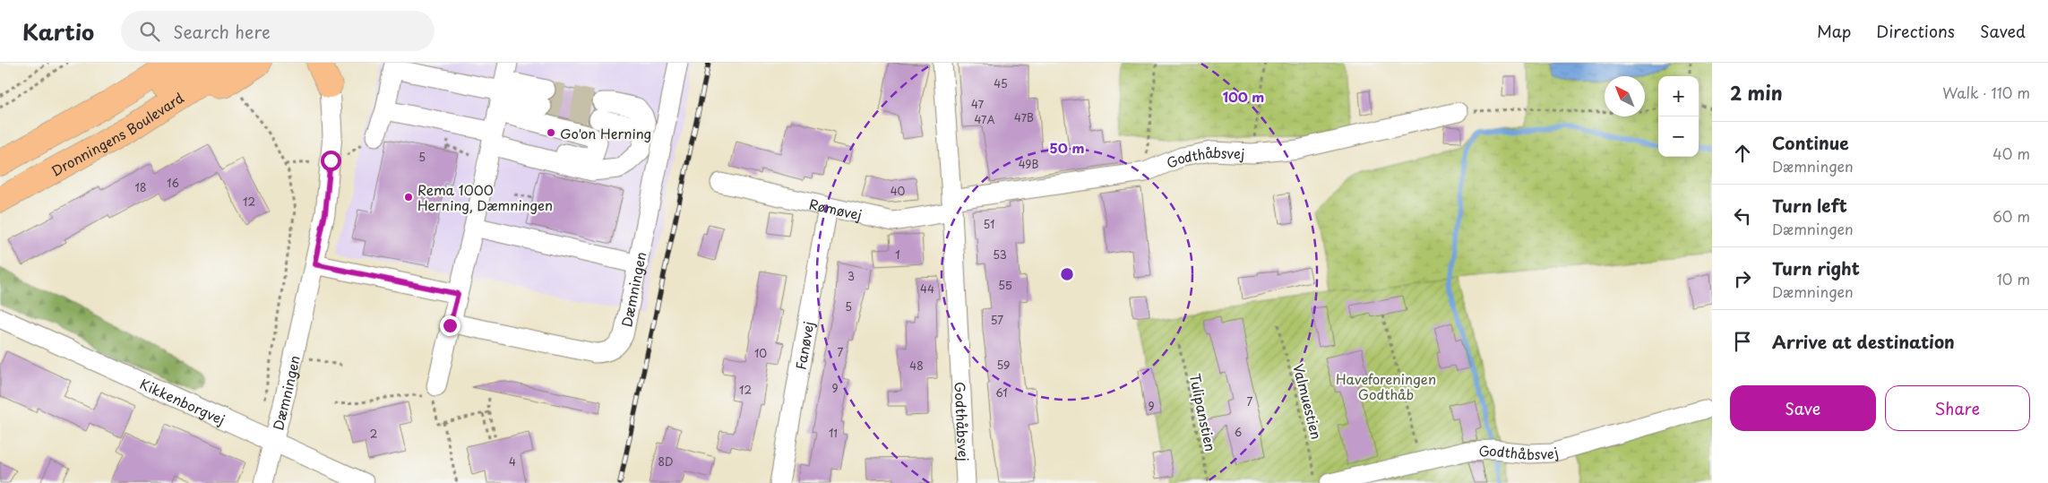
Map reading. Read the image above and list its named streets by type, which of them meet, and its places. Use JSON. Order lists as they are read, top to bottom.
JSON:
{
  "streets": {
    "main road": ["Dronningens Boulevard"],
    "street": [
      "Godthåbsvej",
      "Rømøvej",
      "Dæmningen",
      "Fanøvej",
      "Kikkenborgvej"
    ],
    "path": ["Valmuestien", "Tulipanstien"]
  },
  "crossings": [
    ["Godthåbsvej", "Rømøvej"],
    ["Godthåbsvej", "Valmuestien"],
    ["Rømøvej", "Fanøvej"],
    ["Dæmningen", "Kikkenborgvej"]
  ],
  "parks": ["Haveforeningen Godthåb"],
  "places": ["Go'on Herning", "Rema 1000 Herning, Dæmningen"],
  "house_numbers": [
    "45",
    "47",
    "47B",
    "47A",
    "5",
    "49B",
    "16",
    "18",
    "40",
    "12",
    "51",
    "1",
    "53",
    "3",
    "55",
    "44",
    "5",
    "57",
    "7",
    "10",
    "59",
    "48",
    "9",
    "12",
    "61",
    "7",
    "9",
    "6",
    "11",
    "2",
    "4",
    "8D"
  ],
  "north": "top left",
  "page": {
    "header": "Kartio",
    "search": "Search here",
    "nav": ["Map", "Directions", "Saved"],
    "heading": ["2 min", "Walk · 110 m"],
    "map_buttons": ["+", "−"],
    "list": [
      ["Continue", "Dæmningen", "40 m"],
      ["Turn left", "Dæmningen", "60 m"],
      ["Turn right", "Dæmningen", "10 m"],
      "Arrive at destination"
    ],
    "buttons": ["Save", "Share"]
  },
  "rings": ["100 m", "50 m"]
}
